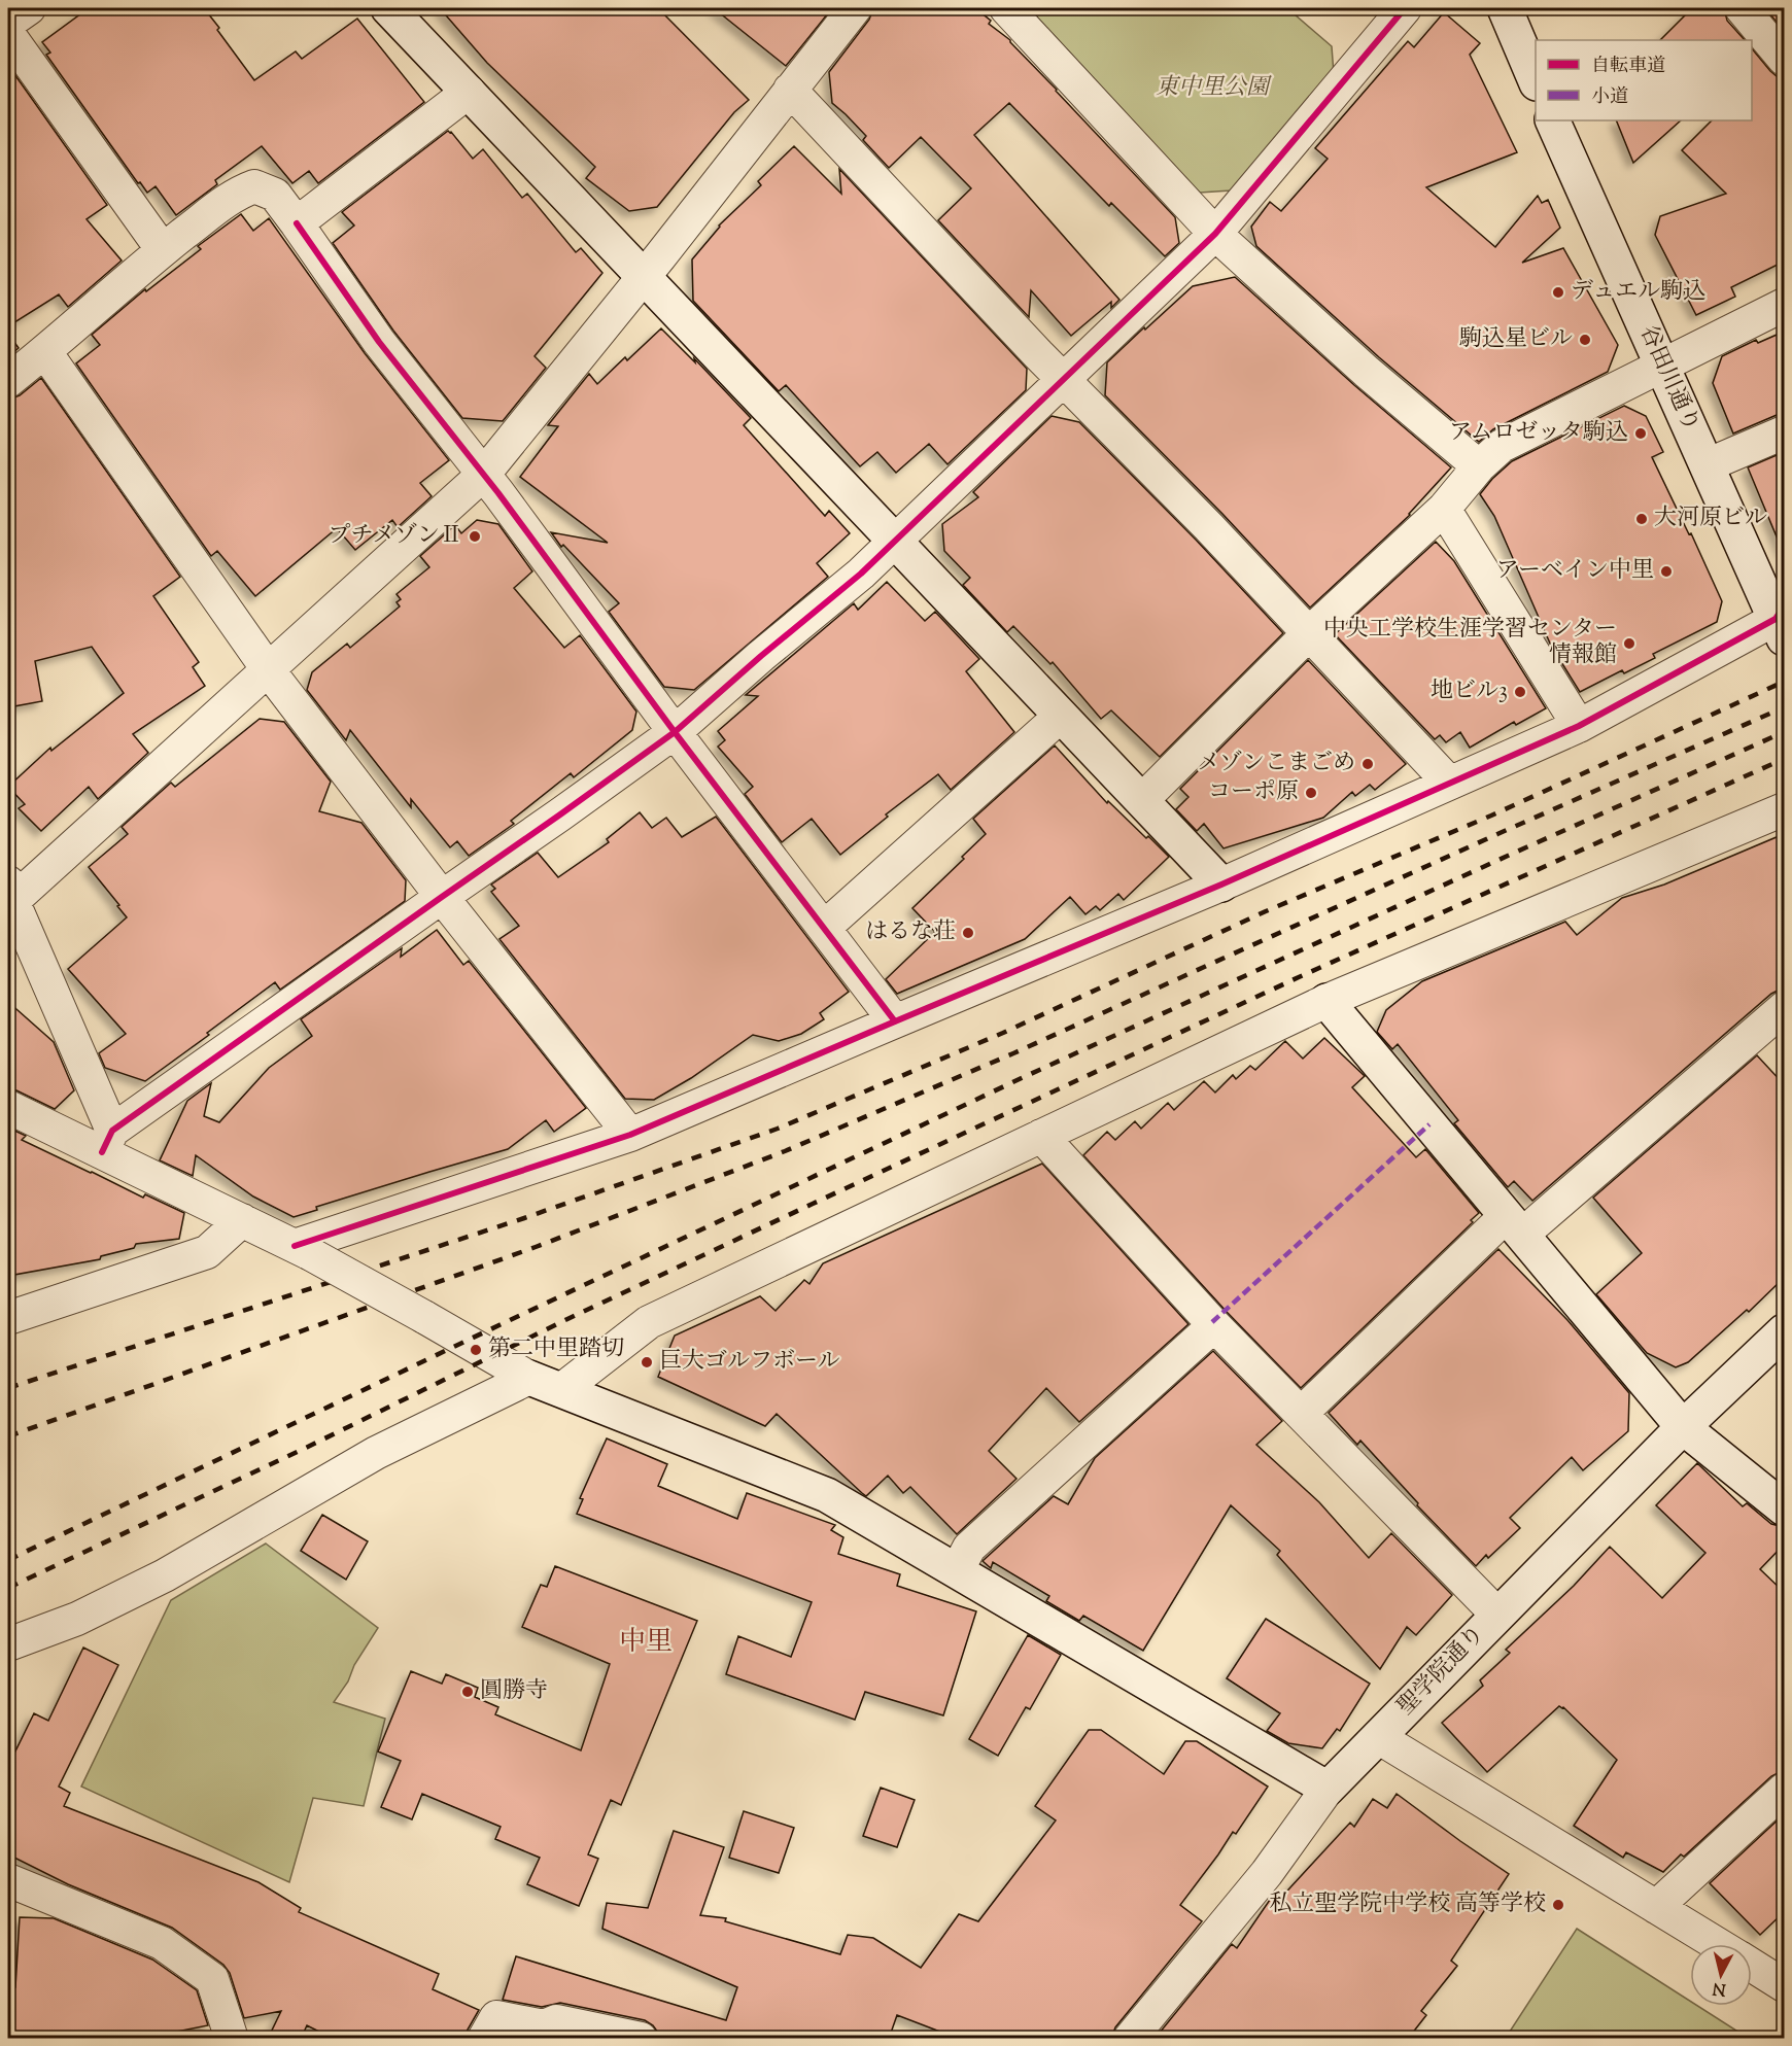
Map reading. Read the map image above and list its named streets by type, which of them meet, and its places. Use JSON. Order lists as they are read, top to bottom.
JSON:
{
  "streets": {
    "street": ["谷田川通り", "聖学院通り"]
  },
  "districts": ["中里"],
  "parks": ["東中里公園"],
  "places": [
    "デュエル駒込",
    "駒込星ビル",
    "アムロゼッタ駒込",
    "大河原ビル",
    "プチメゾンⅡ",
    "アーベイン中里",
    "中央工学校生涯学習センター 情報館",
    "地ビル3",
    "メゾンこまごめ",
    "コーポ原",
    "はるな荘",
    "第二中里踏切",
    "巨大ゴルフボール",
    "圓勝寺",
    "私立聖学院中学校 高等学校"
  ],
  "legend": ["自転車道", "小道"],
  "north": "bottom"
}
